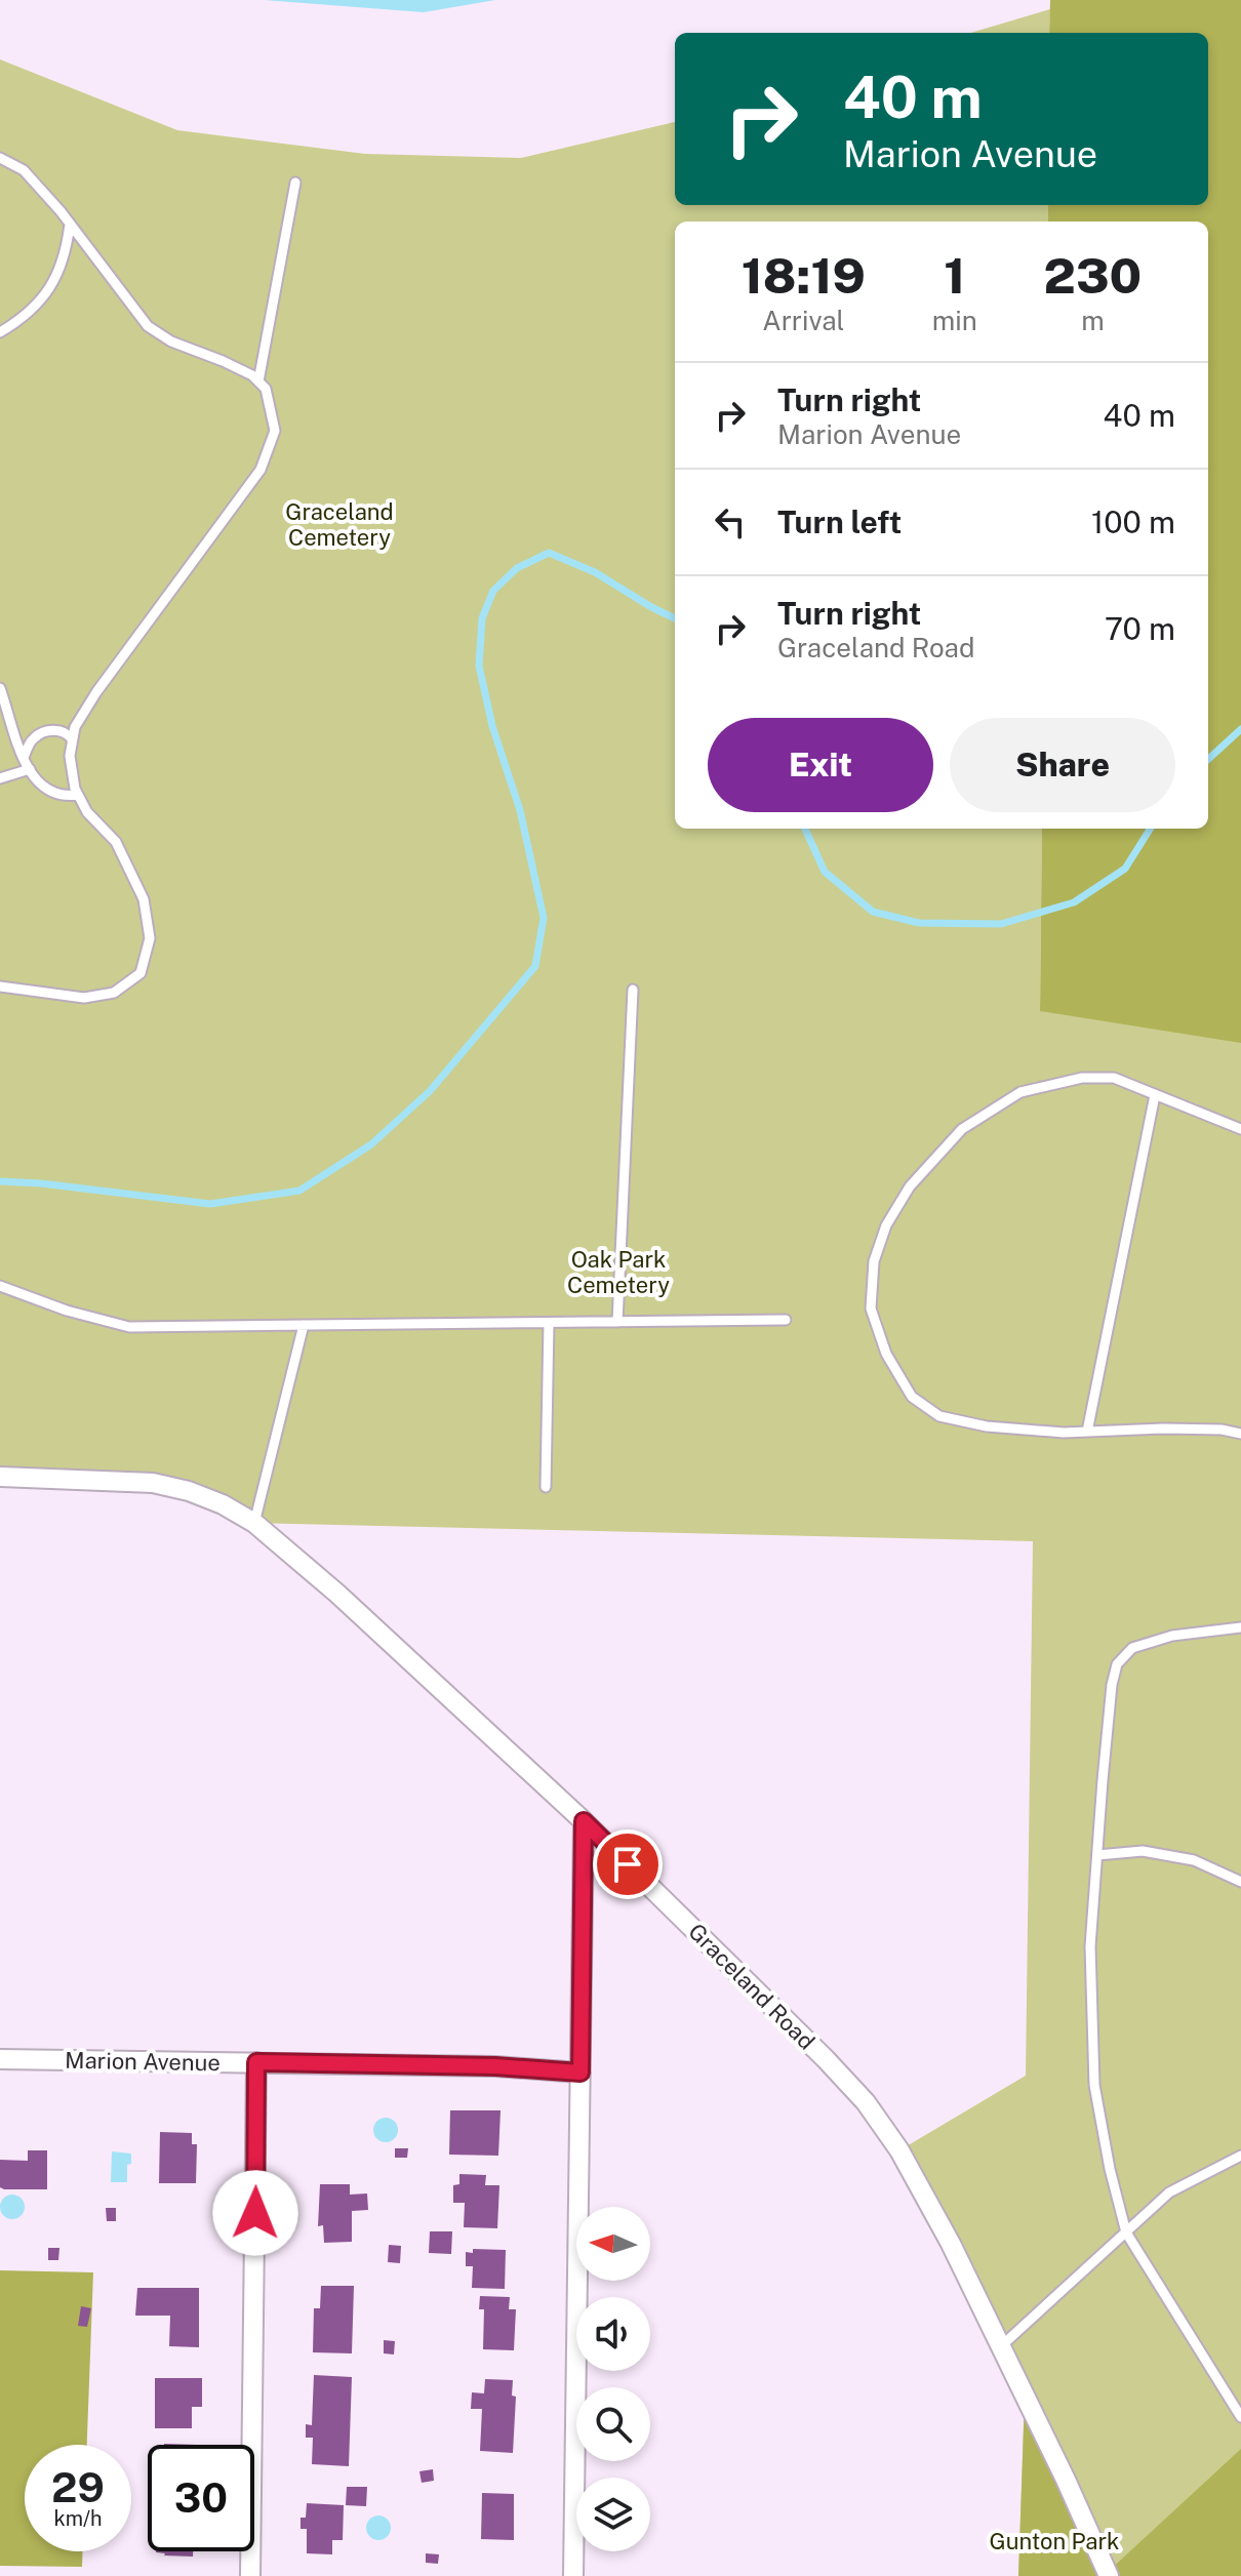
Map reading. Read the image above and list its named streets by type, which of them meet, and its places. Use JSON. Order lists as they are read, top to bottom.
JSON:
{
  "streets": {
    "street": ["Graceland Road", "Marion Avenue"]
  },
  "parks": ["Graceland Cemetery", "Oak Park Cemetery", "Gunton Park"],
  "north": "left",
  "page": {
    "turn": ["40 m", "Marion Avenue"],
    "eta": [
      "18:19",
      "Arrival",
      "1",
      "min",
      "230",
      "m"
    ],
    "list": [
      {
        "name": "Turn right",
        "note": "Marion Avenue",
        "value": "40 m"
      },
      {
        "name": "Turn left",
        "value": "100 m"
      },
      {
        "name": "Turn right",
        "note": "Graceland Road",
        "value": "70 m"
      }
    ],
    "buttons": ["Exit", "Share"],
    "speed": "29 km/h",
    "limit": "30"
  }
}
